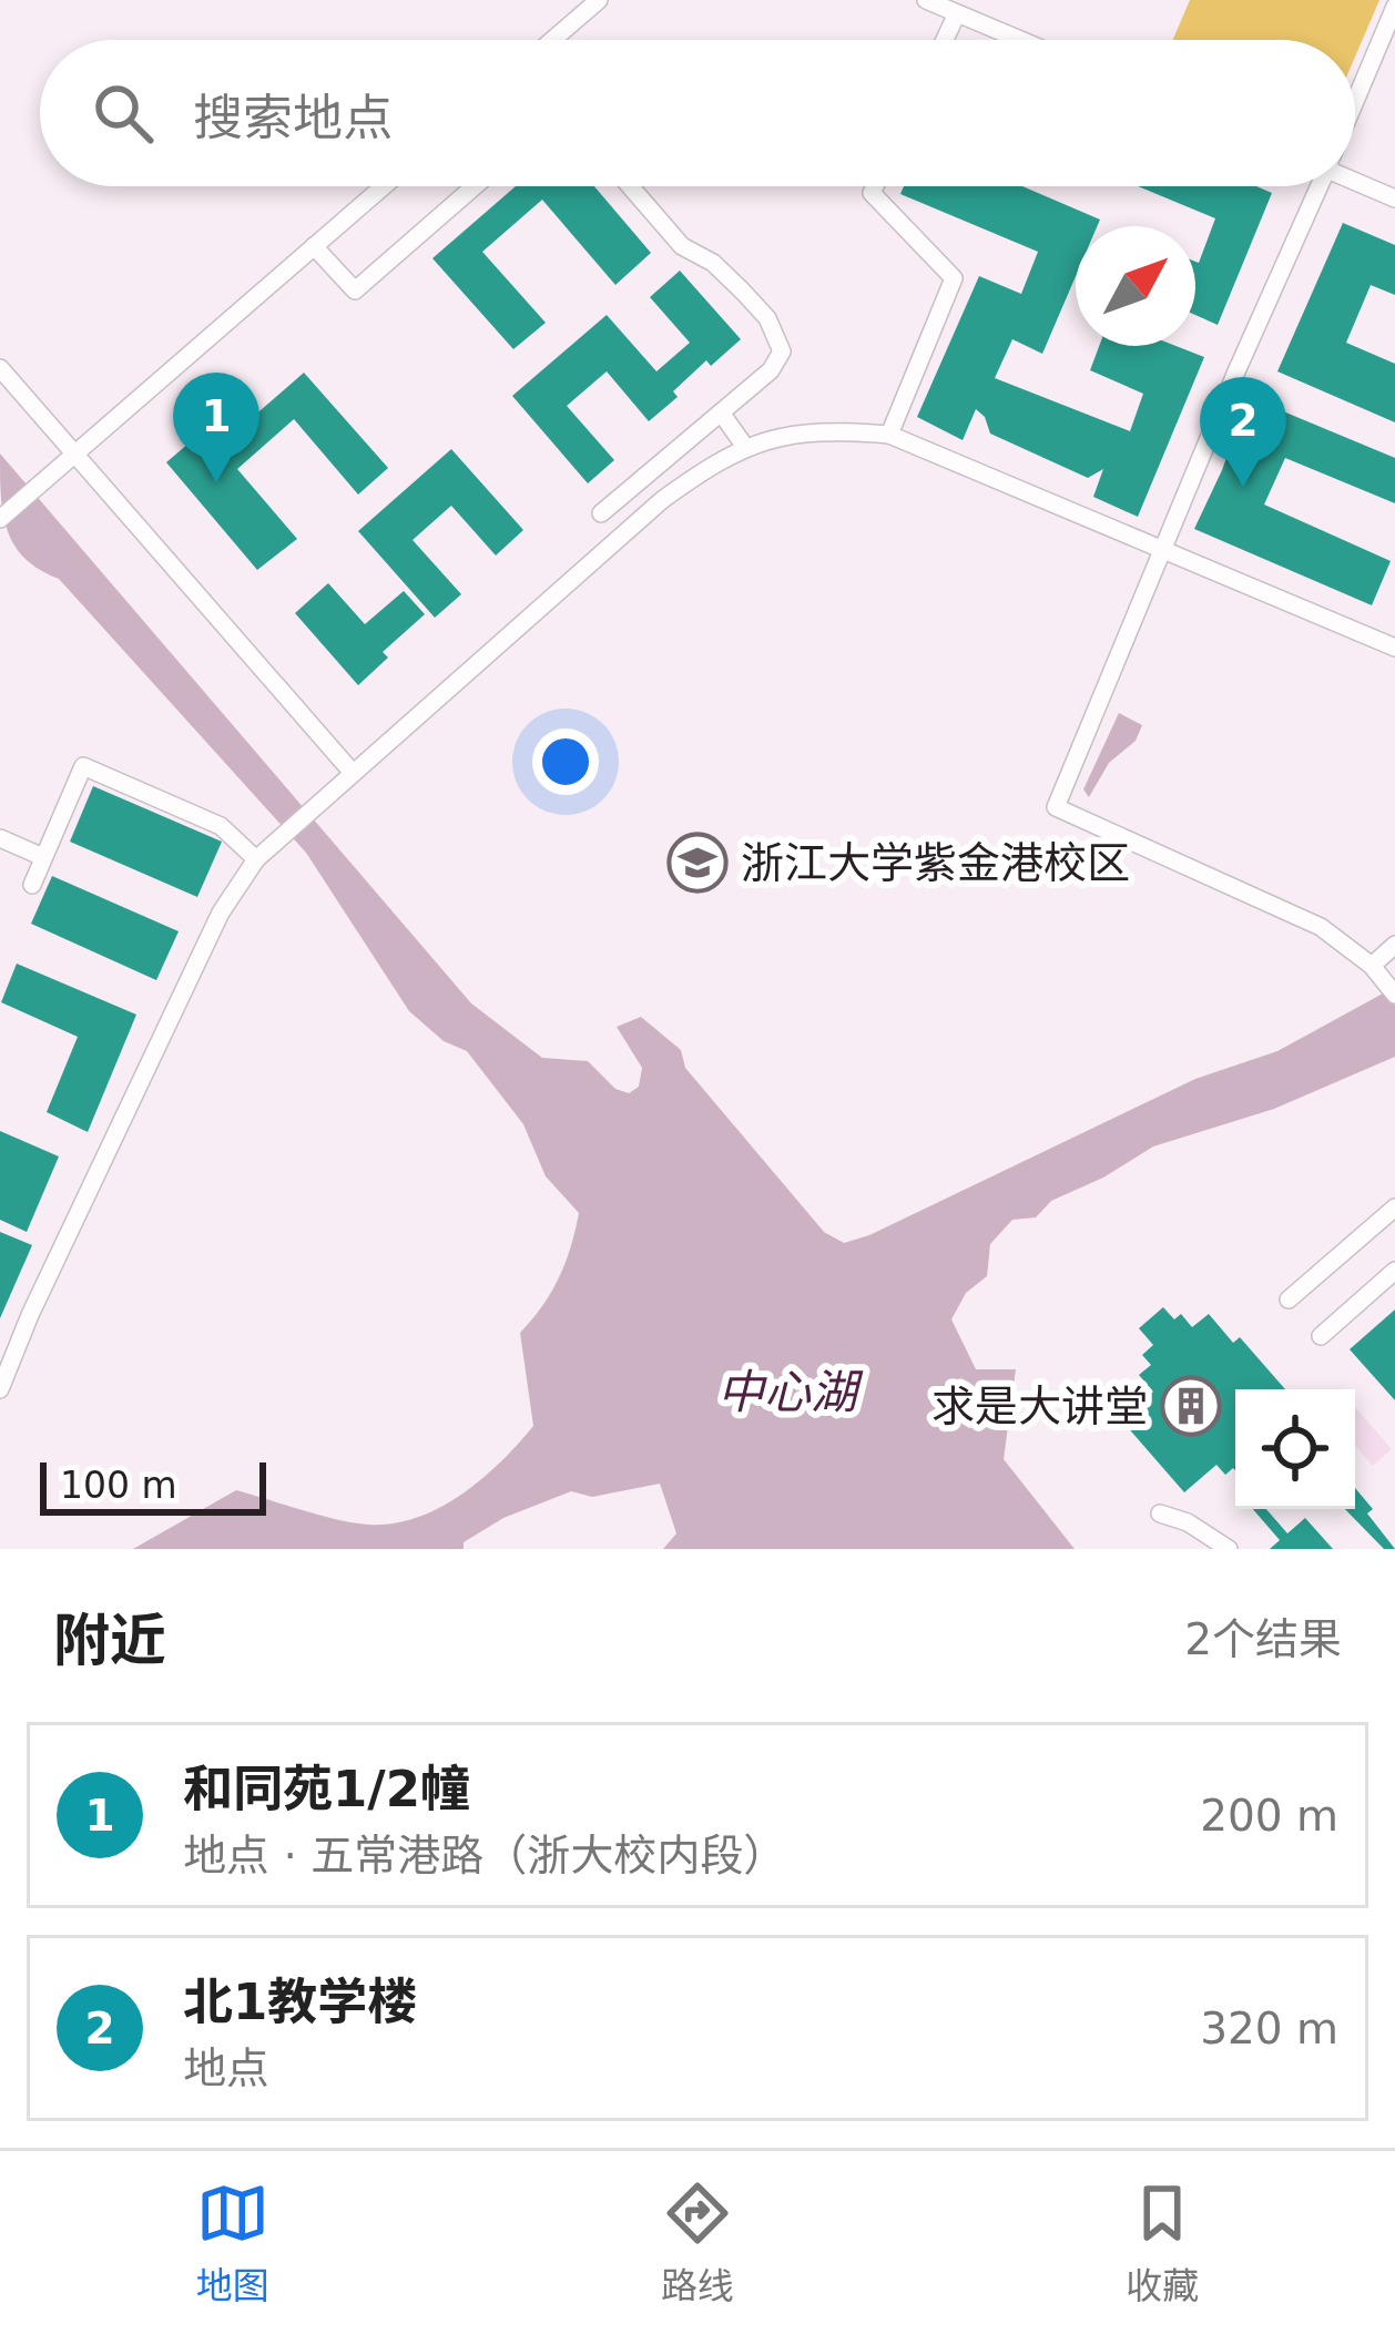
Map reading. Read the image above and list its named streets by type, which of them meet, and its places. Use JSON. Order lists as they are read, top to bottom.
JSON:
{
  "water": ["中心湖"],
  "places": {
    "school or university": ["浙江大学紫金港校区"],
    "building": ["求是大讲堂"]
  },
  "scale_bar": "100 m",
  "north": "top right",
  "page": {
    "search": "搜索地点",
    "pins": ["1", "2"],
    "scale": "100 m",
    "heading": ["附近", "2个结果"],
    "list": [
      {
        "mark": "1",
        "name": "和同苑1/2幢",
        "note": "地点 · 五常港路（浙大校内段）",
        "value": "200 m"
      },
      {
        "mark": "2",
        "name": "北1教学楼",
        "note": "地点",
        "value": "320 m"
      }
    ],
    "nav": ["地图", "路线", "收藏"]
  }
}
